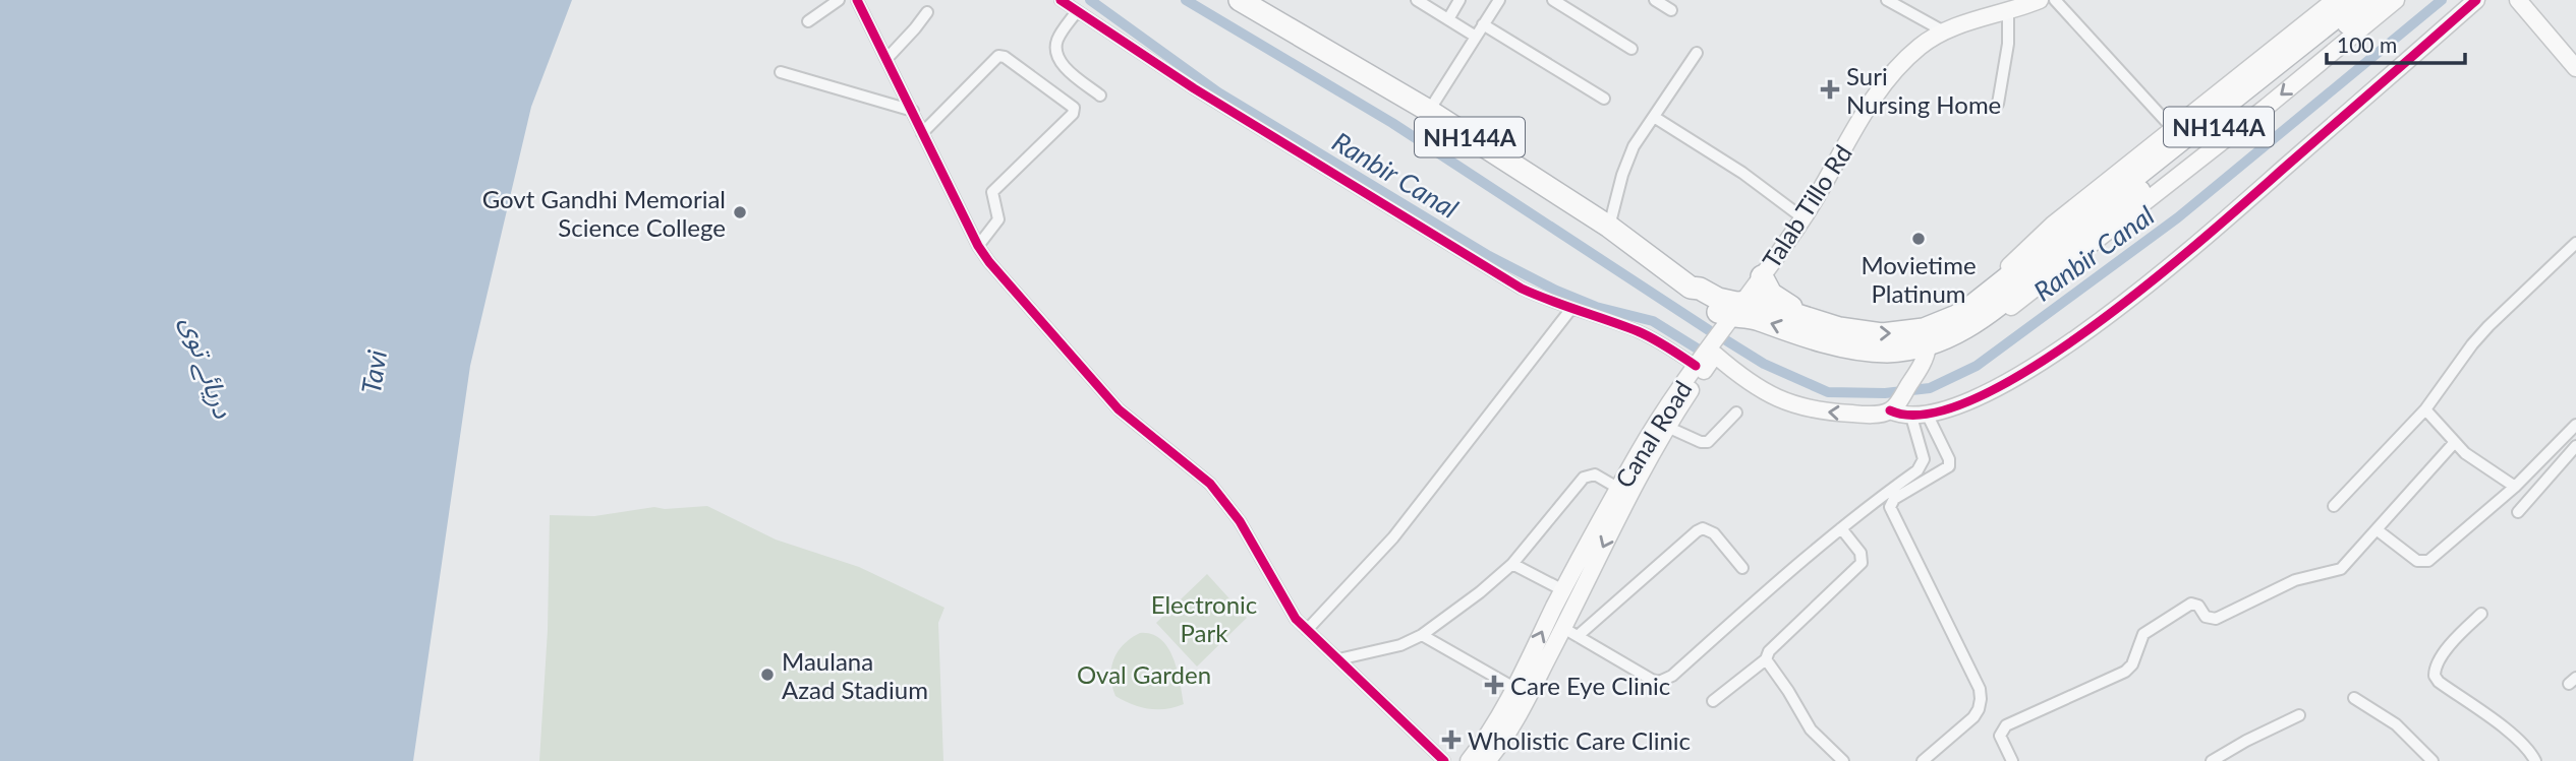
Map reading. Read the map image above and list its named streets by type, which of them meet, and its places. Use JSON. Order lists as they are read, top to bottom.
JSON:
{
  "streets": {
    "highway": ["NH144A"],
    "main road": ["Talab Tillo Rd", "Canal Road"]
  },
  "crossings": [
    ["NH144A", "Talab Tillo Rd"],
    ["NH144A", "Canal Road"],
    ["Talab Tillo Rd", "Canal Road"]
  ],
  "water": ["Ranbir Canal", "دریائے توی", "Tavi"],
  "parks": ["Electronic Park", "Oval Garden"],
  "places": {
    "health": ["Suri Nursing Home", "Care Eye Clinic", "Wholistic Care Clinic"],
    "other": ["Govt Gandhi Memorial Science College", "Movietime Platinum", "Maulana Azad Stadium"]
  },
  "scale_bar": "100 m"
}
